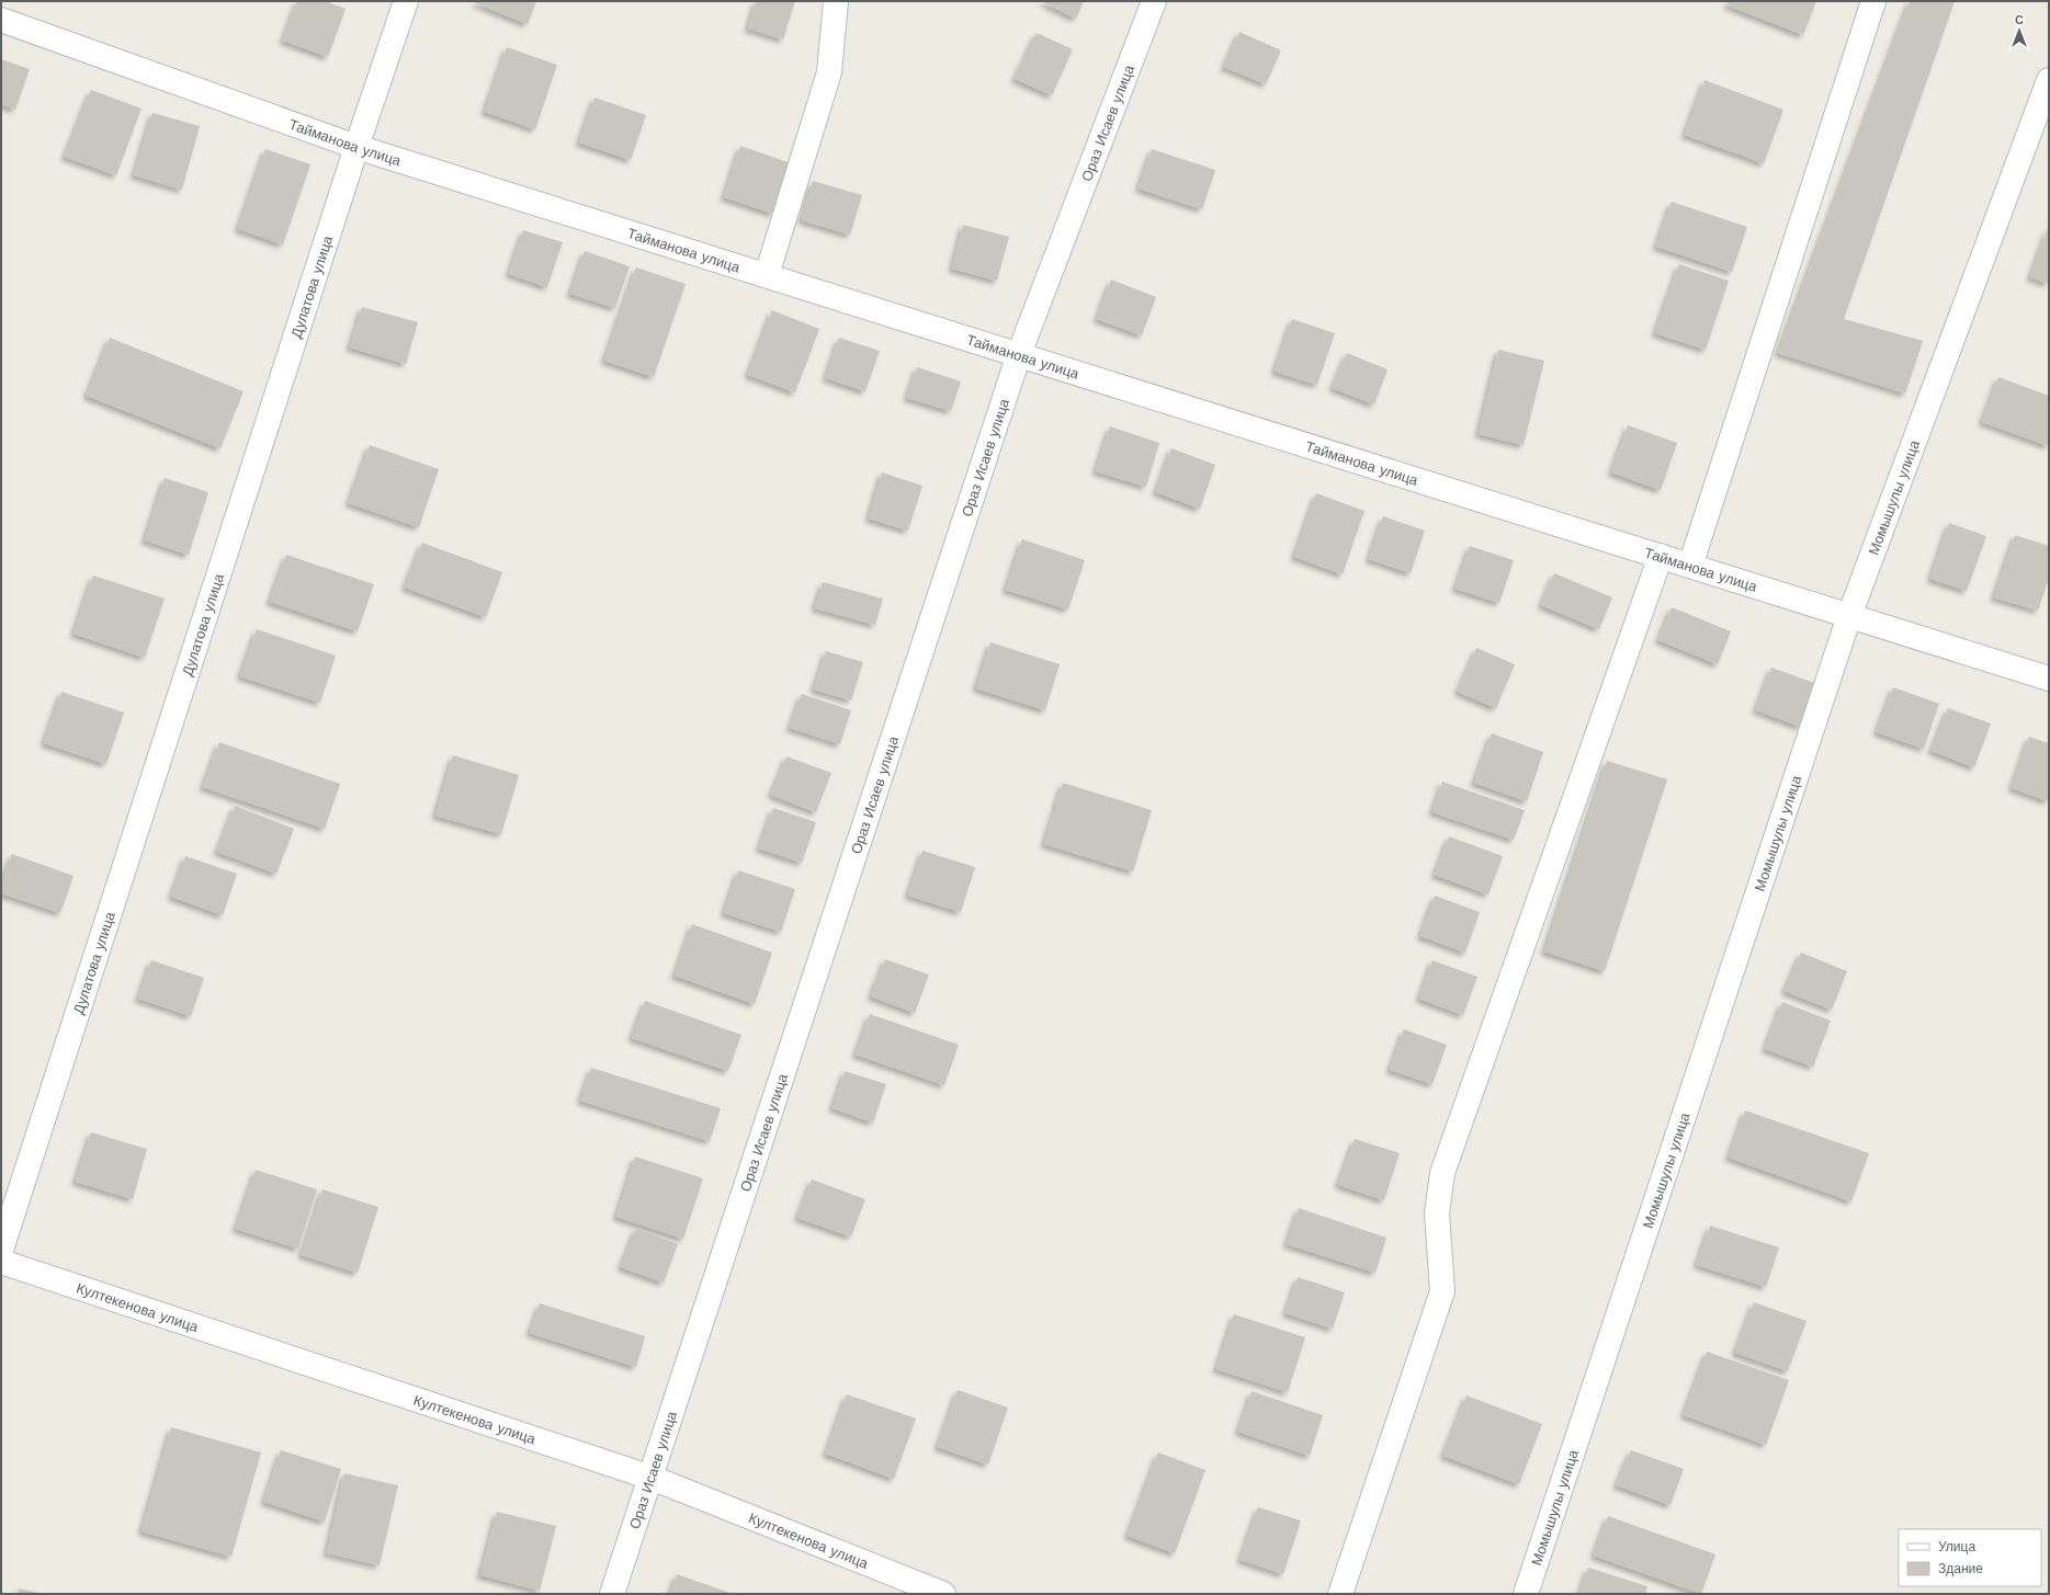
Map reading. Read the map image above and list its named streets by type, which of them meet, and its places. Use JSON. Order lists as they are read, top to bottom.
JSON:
{
  "streets": {
    "street": [
      "Ораз Исаев улица",
      "Тайманова улица",
      "Дулатова улица",
      "Момышулы улица",
      "Култекенова улица"
    ]
  },
  "crossings": [
    ["Ораз Исаев улица", "Тайманова улица"],
    ["Ораз Исаев улица", "Култекенова улица"],
    ["Тайманова улица", "Дулатова улица"],
    ["Тайманова улица", "Момышулы улица"]
  ],
  "legend": ["Улица", "Здание"],
  "north": "top"
}
